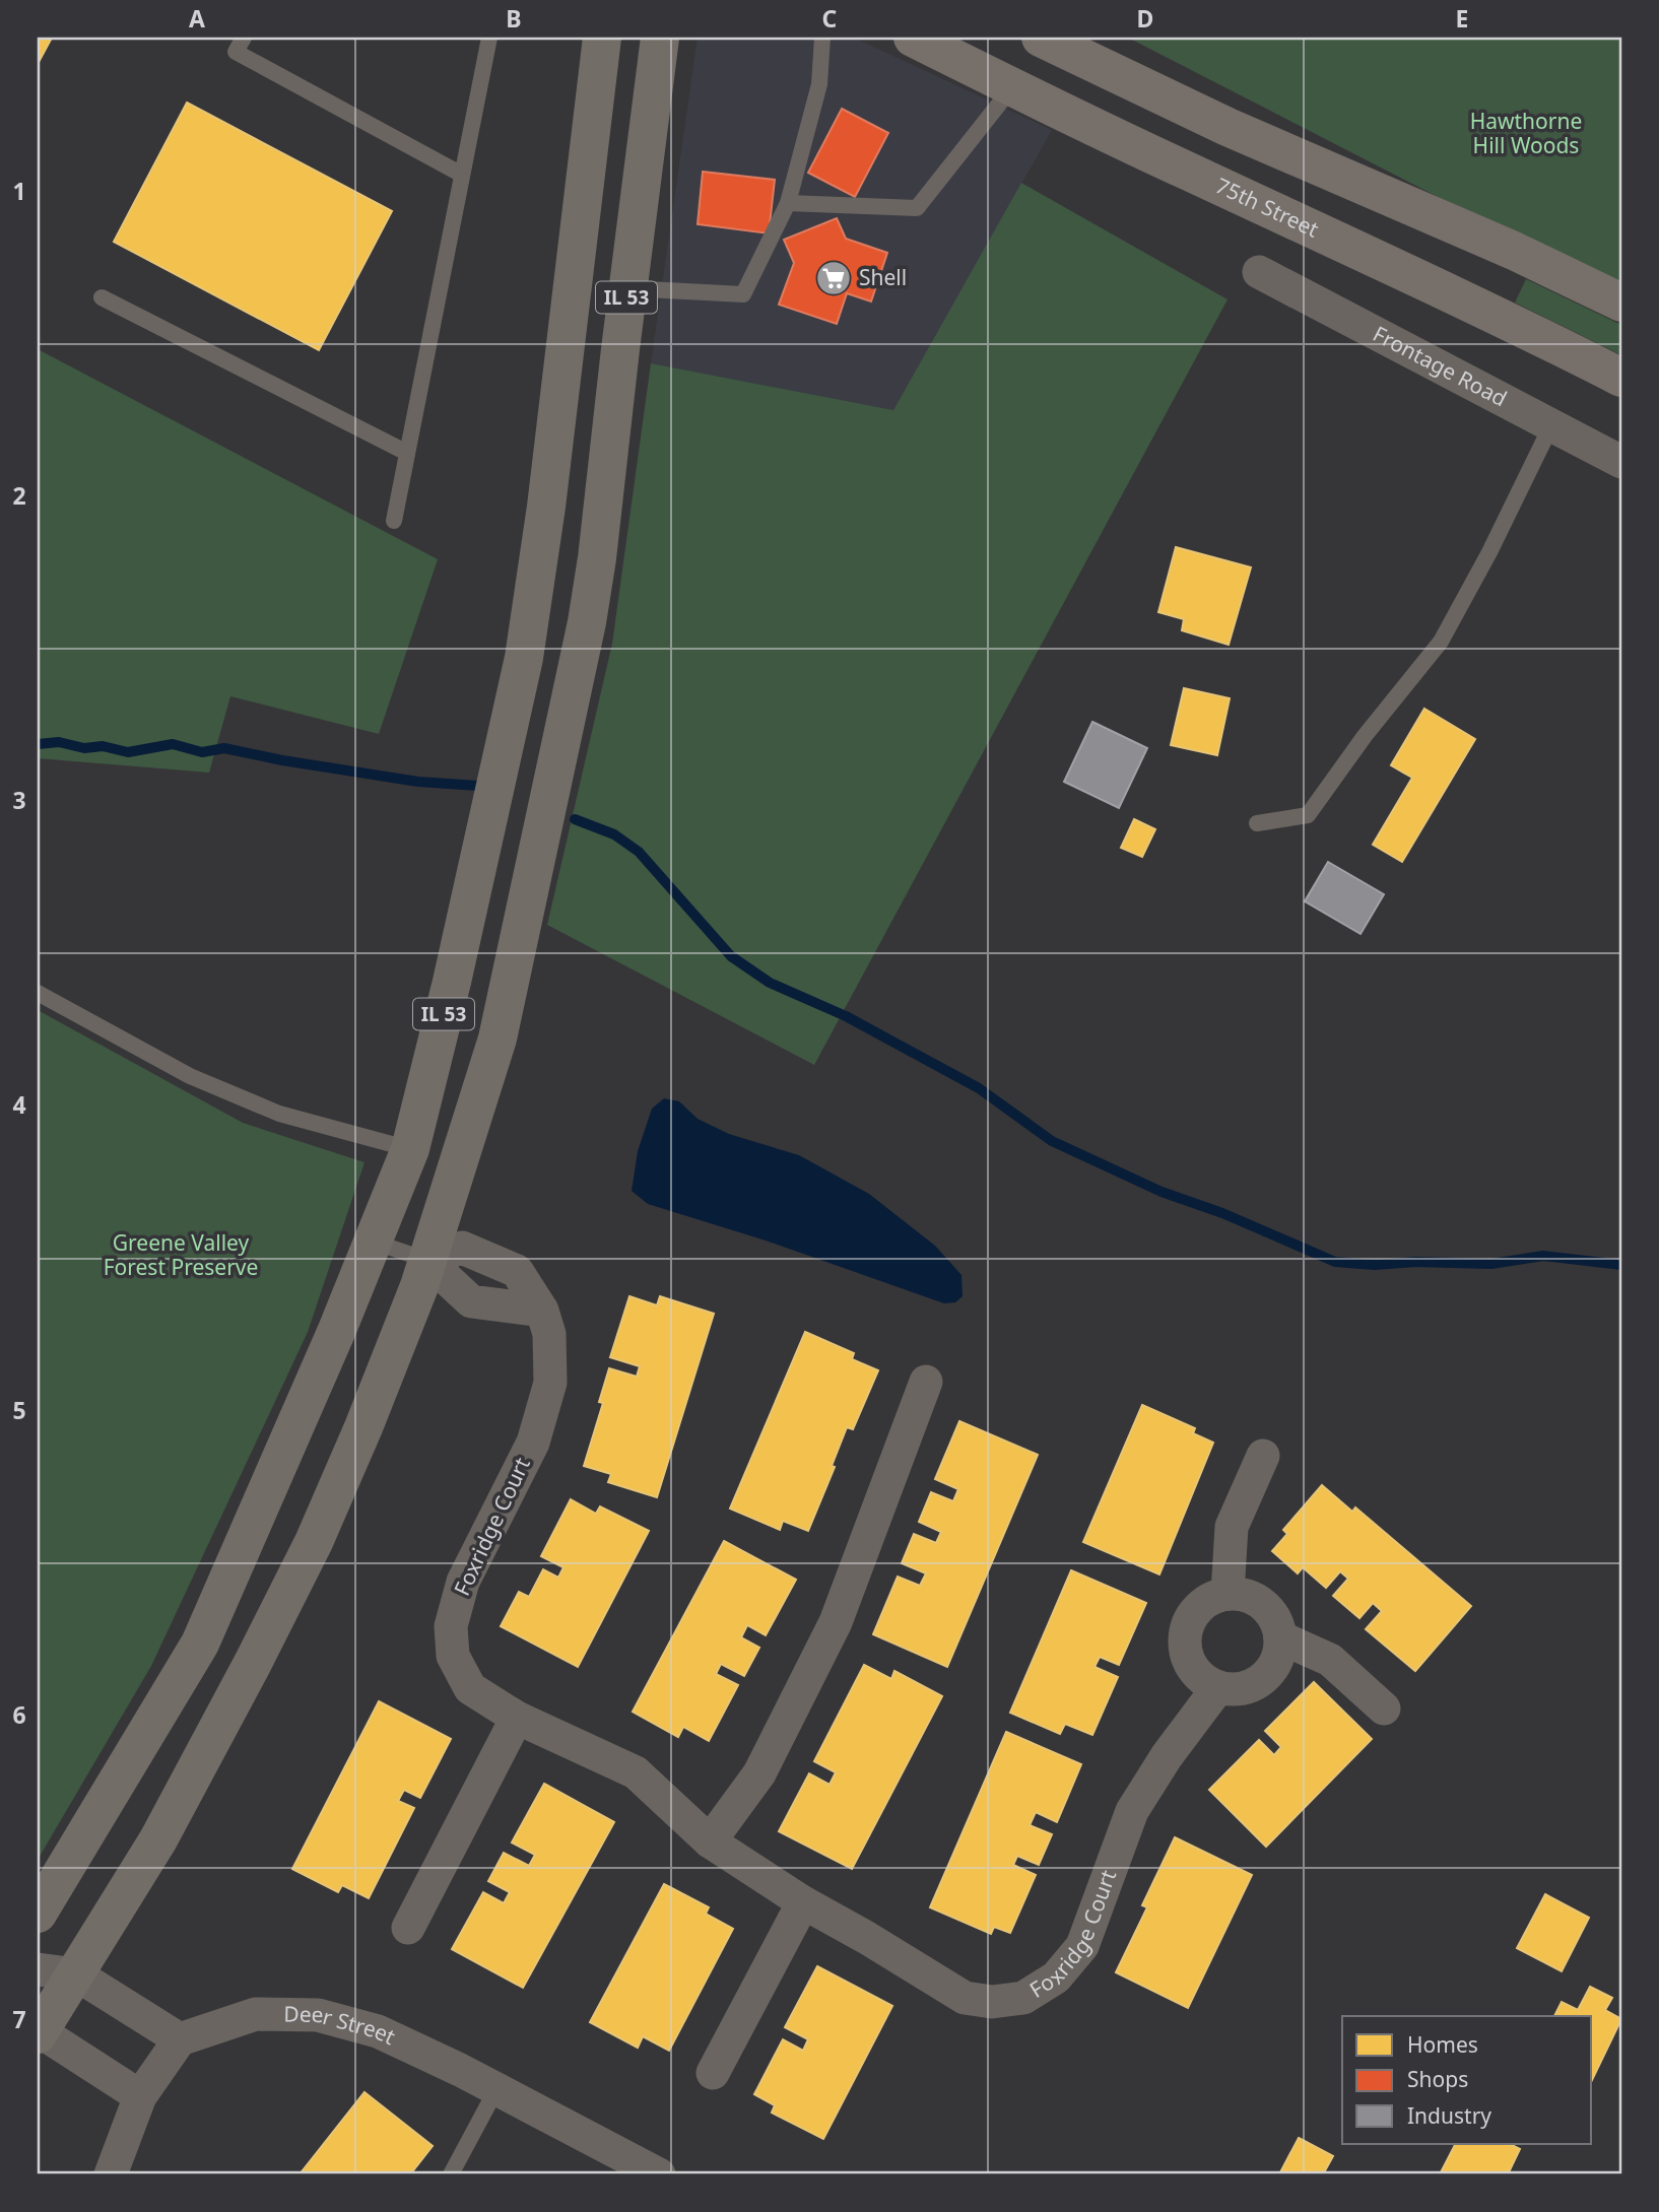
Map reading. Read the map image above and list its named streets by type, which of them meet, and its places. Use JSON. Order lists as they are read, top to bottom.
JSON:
{
  "streets": {
    "main road": ["75th Street", "IL 53"],
    "street": ["Frontage Road", "Foxridge Court", "Deer Street"]
  },
  "crossings": [
    ["IL 53", "Foxridge Court"]
  ],
  "parks": ["Hawthorne Hill Woods", "Greene Valley Forest Preserve"],
  "places": {
    "supermarket": ["Shell"]
  },
  "legend": ["Homes", "Shops", "Industry"],
  "grid": {
    "columns": [
      "A",
      "B",
      "C",
      "D",
      "E"
    ],
    "rows": [
      "1",
      "2",
      "3",
      "4",
      "5",
      "6",
      "7"
    ]
  }
}
